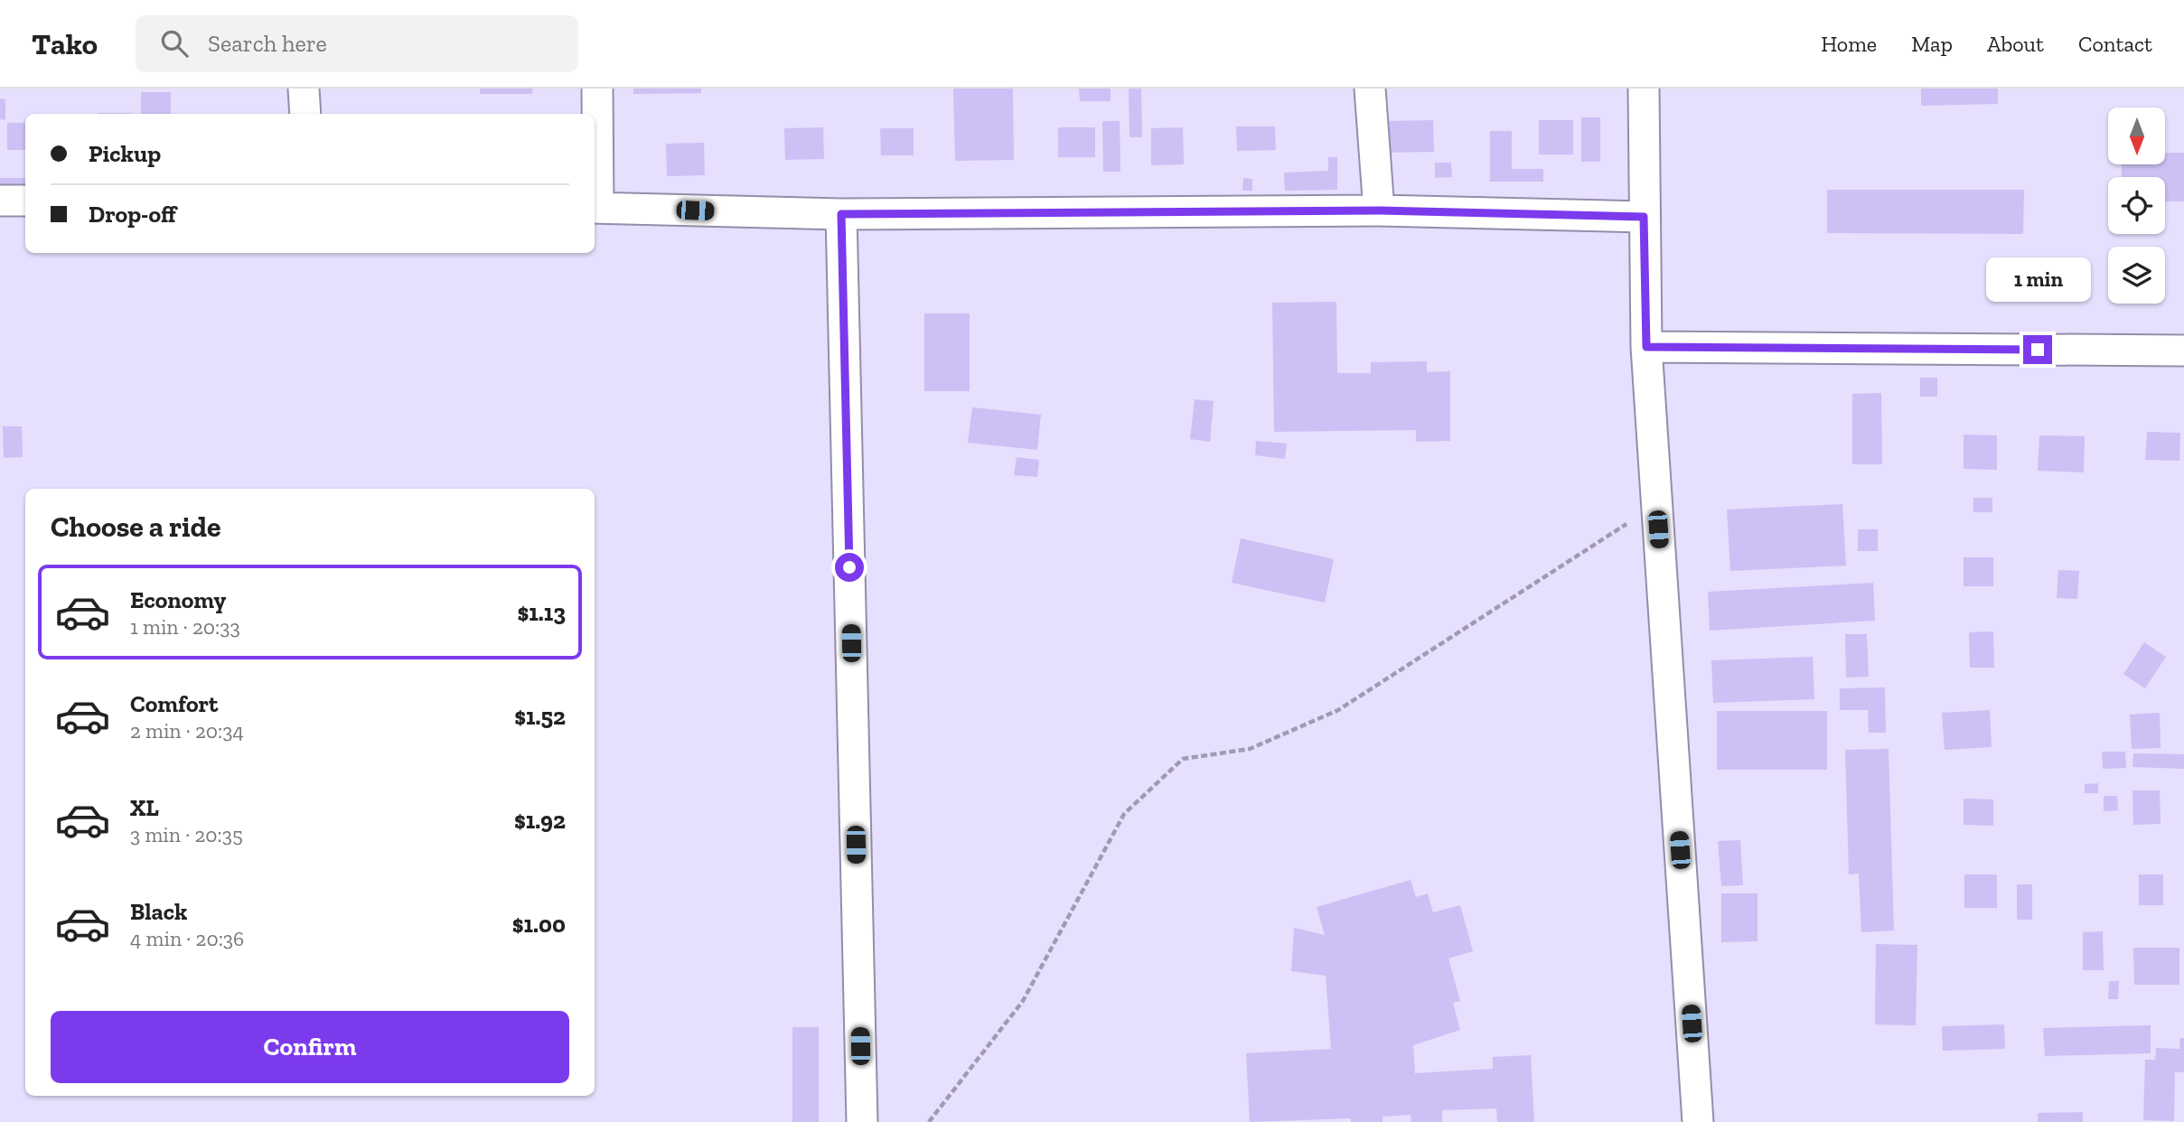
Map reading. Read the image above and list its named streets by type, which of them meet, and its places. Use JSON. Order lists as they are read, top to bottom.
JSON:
{
  "north": "bottom",
  "page": {
    "header": "Tako",
    "search": "Search here",
    "nav": [
      "Home",
      "Map",
      "About",
      "Contact"
    ],
    "banner": ["Pickup", "Drop-off"],
    "bubble": "1 min",
    "heading": "Choose a ride",
    "list": [
      {
        "name": "Economy",
        "note": "1 min · 20:33",
        "value": "$1.13"
      },
      {
        "name": "Comfort",
        "note": "2 min · 20:34",
        "value": "$1.52"
      },
      {
        "name": "XL",
        "note": "3 min · 20:35",
        "value": "$1.92"
      },
      {
        "name": "Black",
        "note": "4 min · 20:36",
        "value": "$1.00"
      }
    ],
    "buttons": "Confirm"
  }
}
